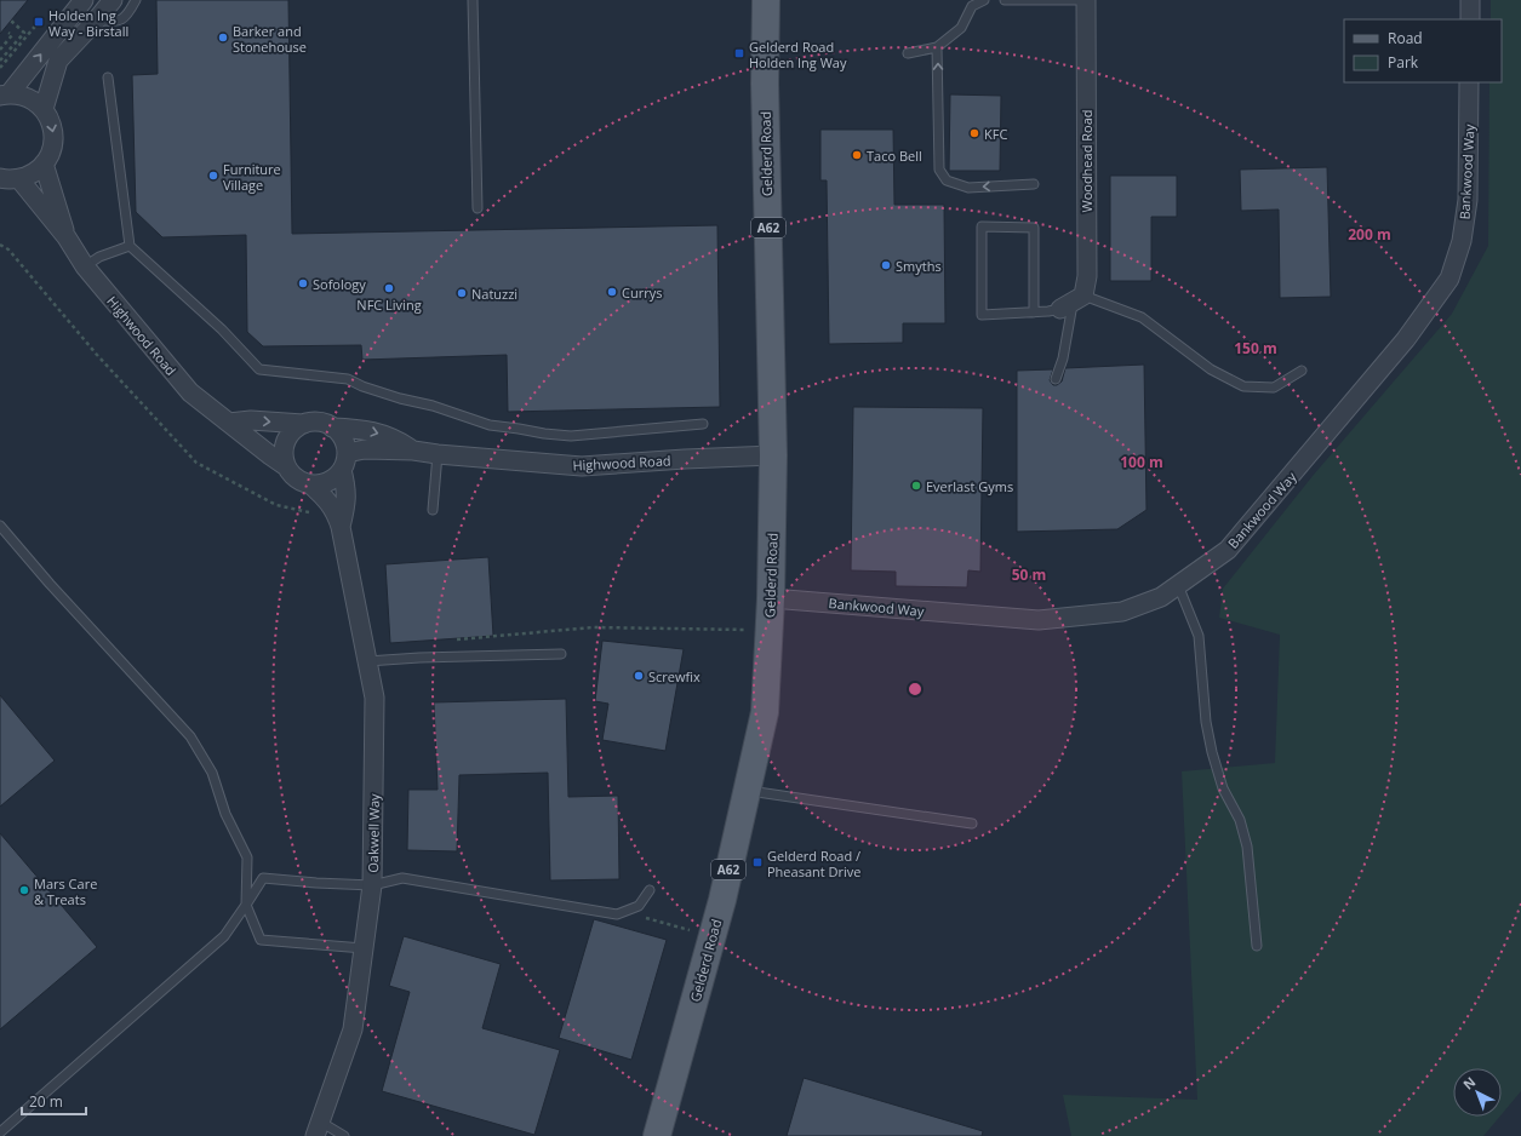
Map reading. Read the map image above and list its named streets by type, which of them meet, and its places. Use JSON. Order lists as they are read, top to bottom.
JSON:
{
  "streets": {
    "main road": ["Gelderd Road", "A62"],
    "street": [
      "Woodhead Road",
      "Bankwood Way",
      "Highwood Road",
      "Oakwell Way"
    ]
  },
  "crossings": [
    ["Gelderd Road", "Bankwood Way"],
    ["Gelderd Road", "Highwood Road"],
    ["Highwood Road", "Oakwell Way"]
  ],
  "places": {
    "transit": ["Holden Ing Way - Birstall", "Gelderd Road Holden Ing Way", "Gelderd Road / Pheasant Drive"],
    "other": [
      "Barker and Stonehouse",
      "KFC",
      "Taco Bell",
      "Furniture Village",
      "Smyths",
      "Sofology",
      "NFC Living",
      "Currys",
      "Natuzzi",
      "Everlast Gyms",
      "Screwfix",
      "Mars Care & Treats"
    ]
  },
  "legend": ["Road", "Park"],
  "scale_bar": "20 m",
  "north": "top left",
  "rings": [
    "200 m",
    "150 m",
    "100 m",
    "50 m"
  ]
}
